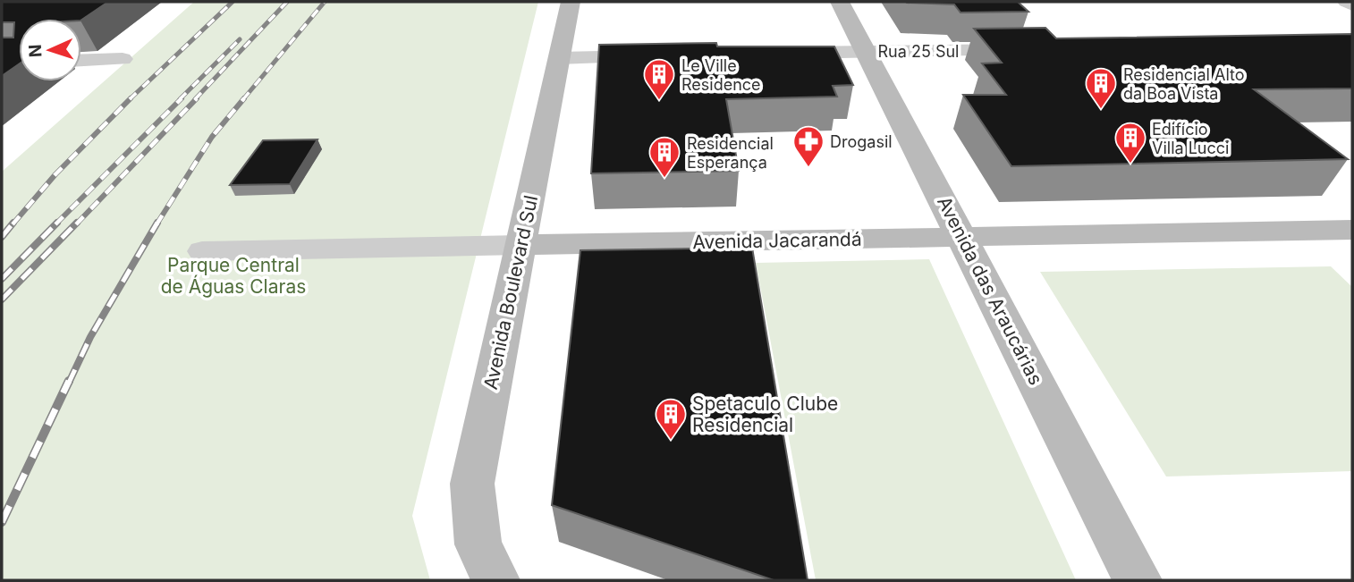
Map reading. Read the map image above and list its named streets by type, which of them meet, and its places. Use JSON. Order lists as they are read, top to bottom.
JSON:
{
  "streets": {
    "street": [
      "Rua 25 Sul",
      "Avenida Jacarandá",
      "Avenida das Araucárias",
      "Avenida Boulevard Sul"
    ]
  },
  "crossings": [
    ["Rua 25 Sul", "Avenida das Araucárias"],
    ["Avenida Jacarandá", "Avenida das Araucárias"],
    ["Avenida Jacarandá", "Avenida Boulevard Sul"]
  ],
  "parks": ["Parque Central de Águas Claras"],
  "places": {
    "building": [
      "Le Ville Residence",
      "Residencial Alto da Boa Vista",
      "Edifício Villa Lucci",
      "Residencial Esperança",
      "Spetaculo Clube Residencial"
    ],
    "pharmacy": ["Drogasil"]
  },
  "north": "left"
}
